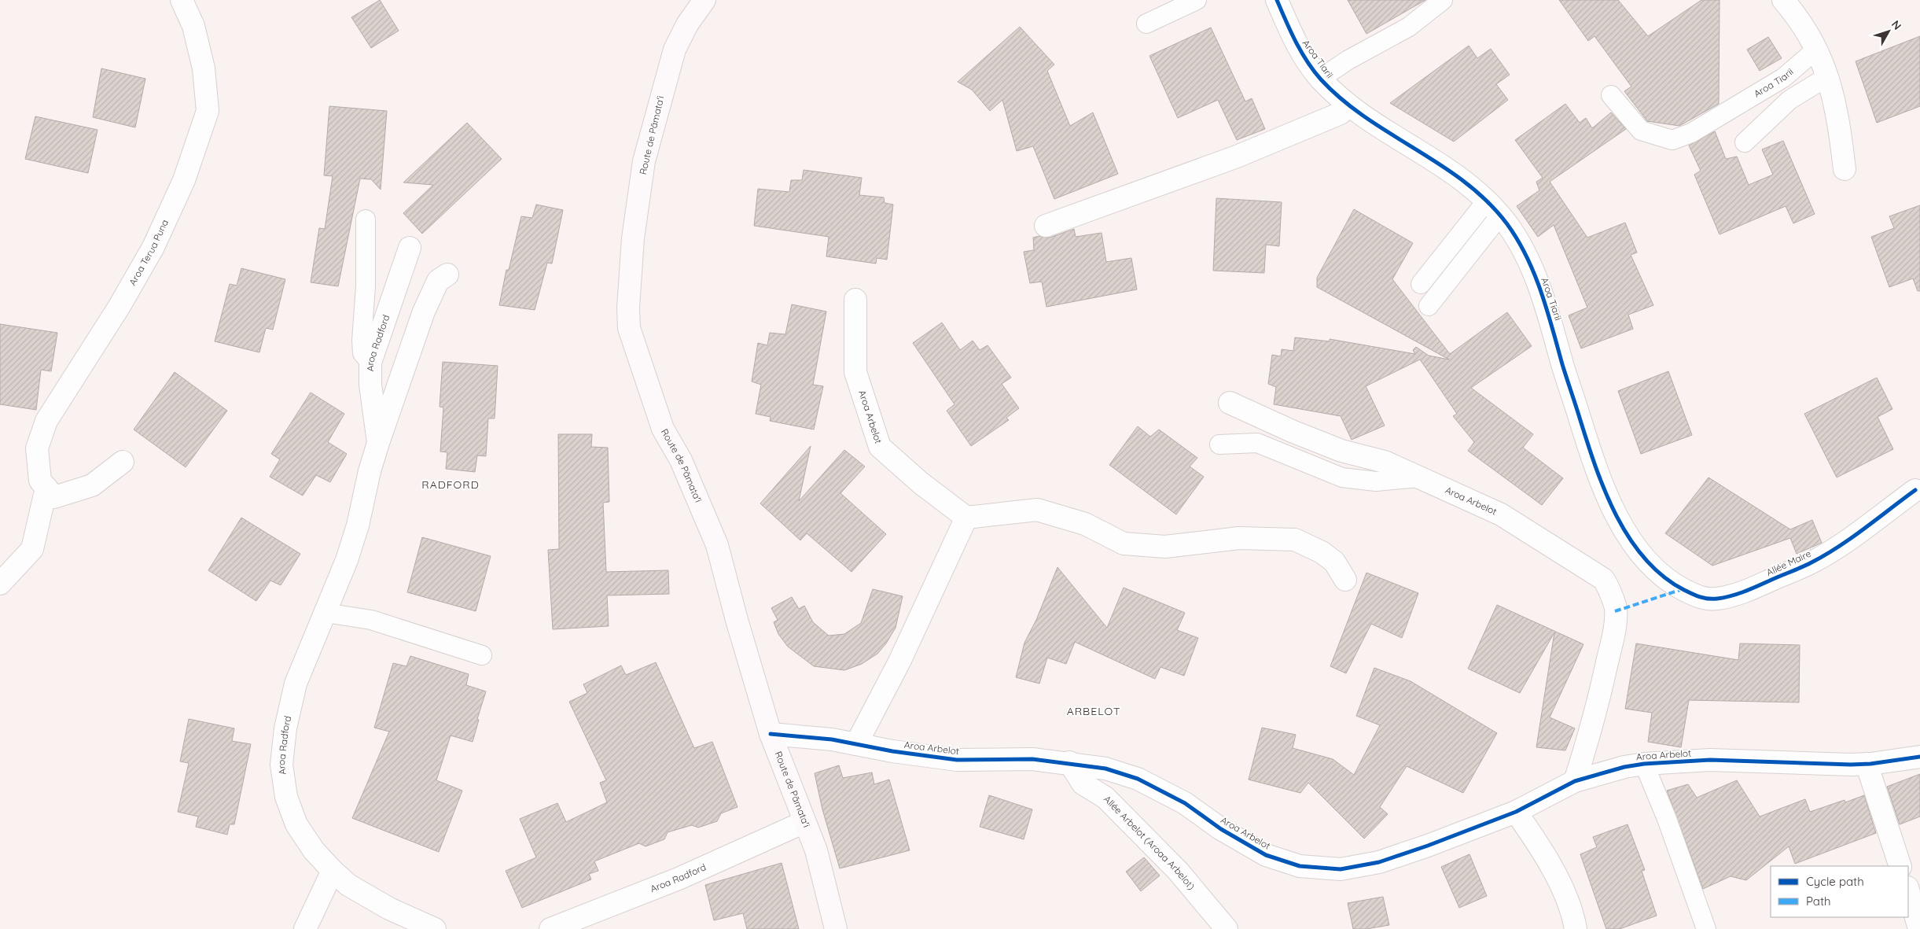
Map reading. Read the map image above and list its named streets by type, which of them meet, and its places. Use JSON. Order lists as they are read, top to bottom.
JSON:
{
  "streets": {
    "main road": ["Route de Pāmata'i"],
    "street": [
      "Aroa Tiarii",
      "Aroa Terua Puna",
      "Aroa Radford",
      "Aroa Arbelot",
      "Allée Maire",
      "Allée Arbelot (Aroaa Arbelot)"
    ]
  },
  "crossings": [
    ["Aroa Tiarii", "Allée Maire"],
    ["Route de Pāmata'i", "Aroa Radford"],
    ["Route de Pāmata'i", "Aroa Arbelot"],
    ["Aroa Arbelot", "Allée Arbelot (Aroaa Arbelot)"]
  ],
  "districts": ["RADFORD", "ARBELOT"],
  "legend": ["Cycle path", "Path"],
  "north": "top right"
}
